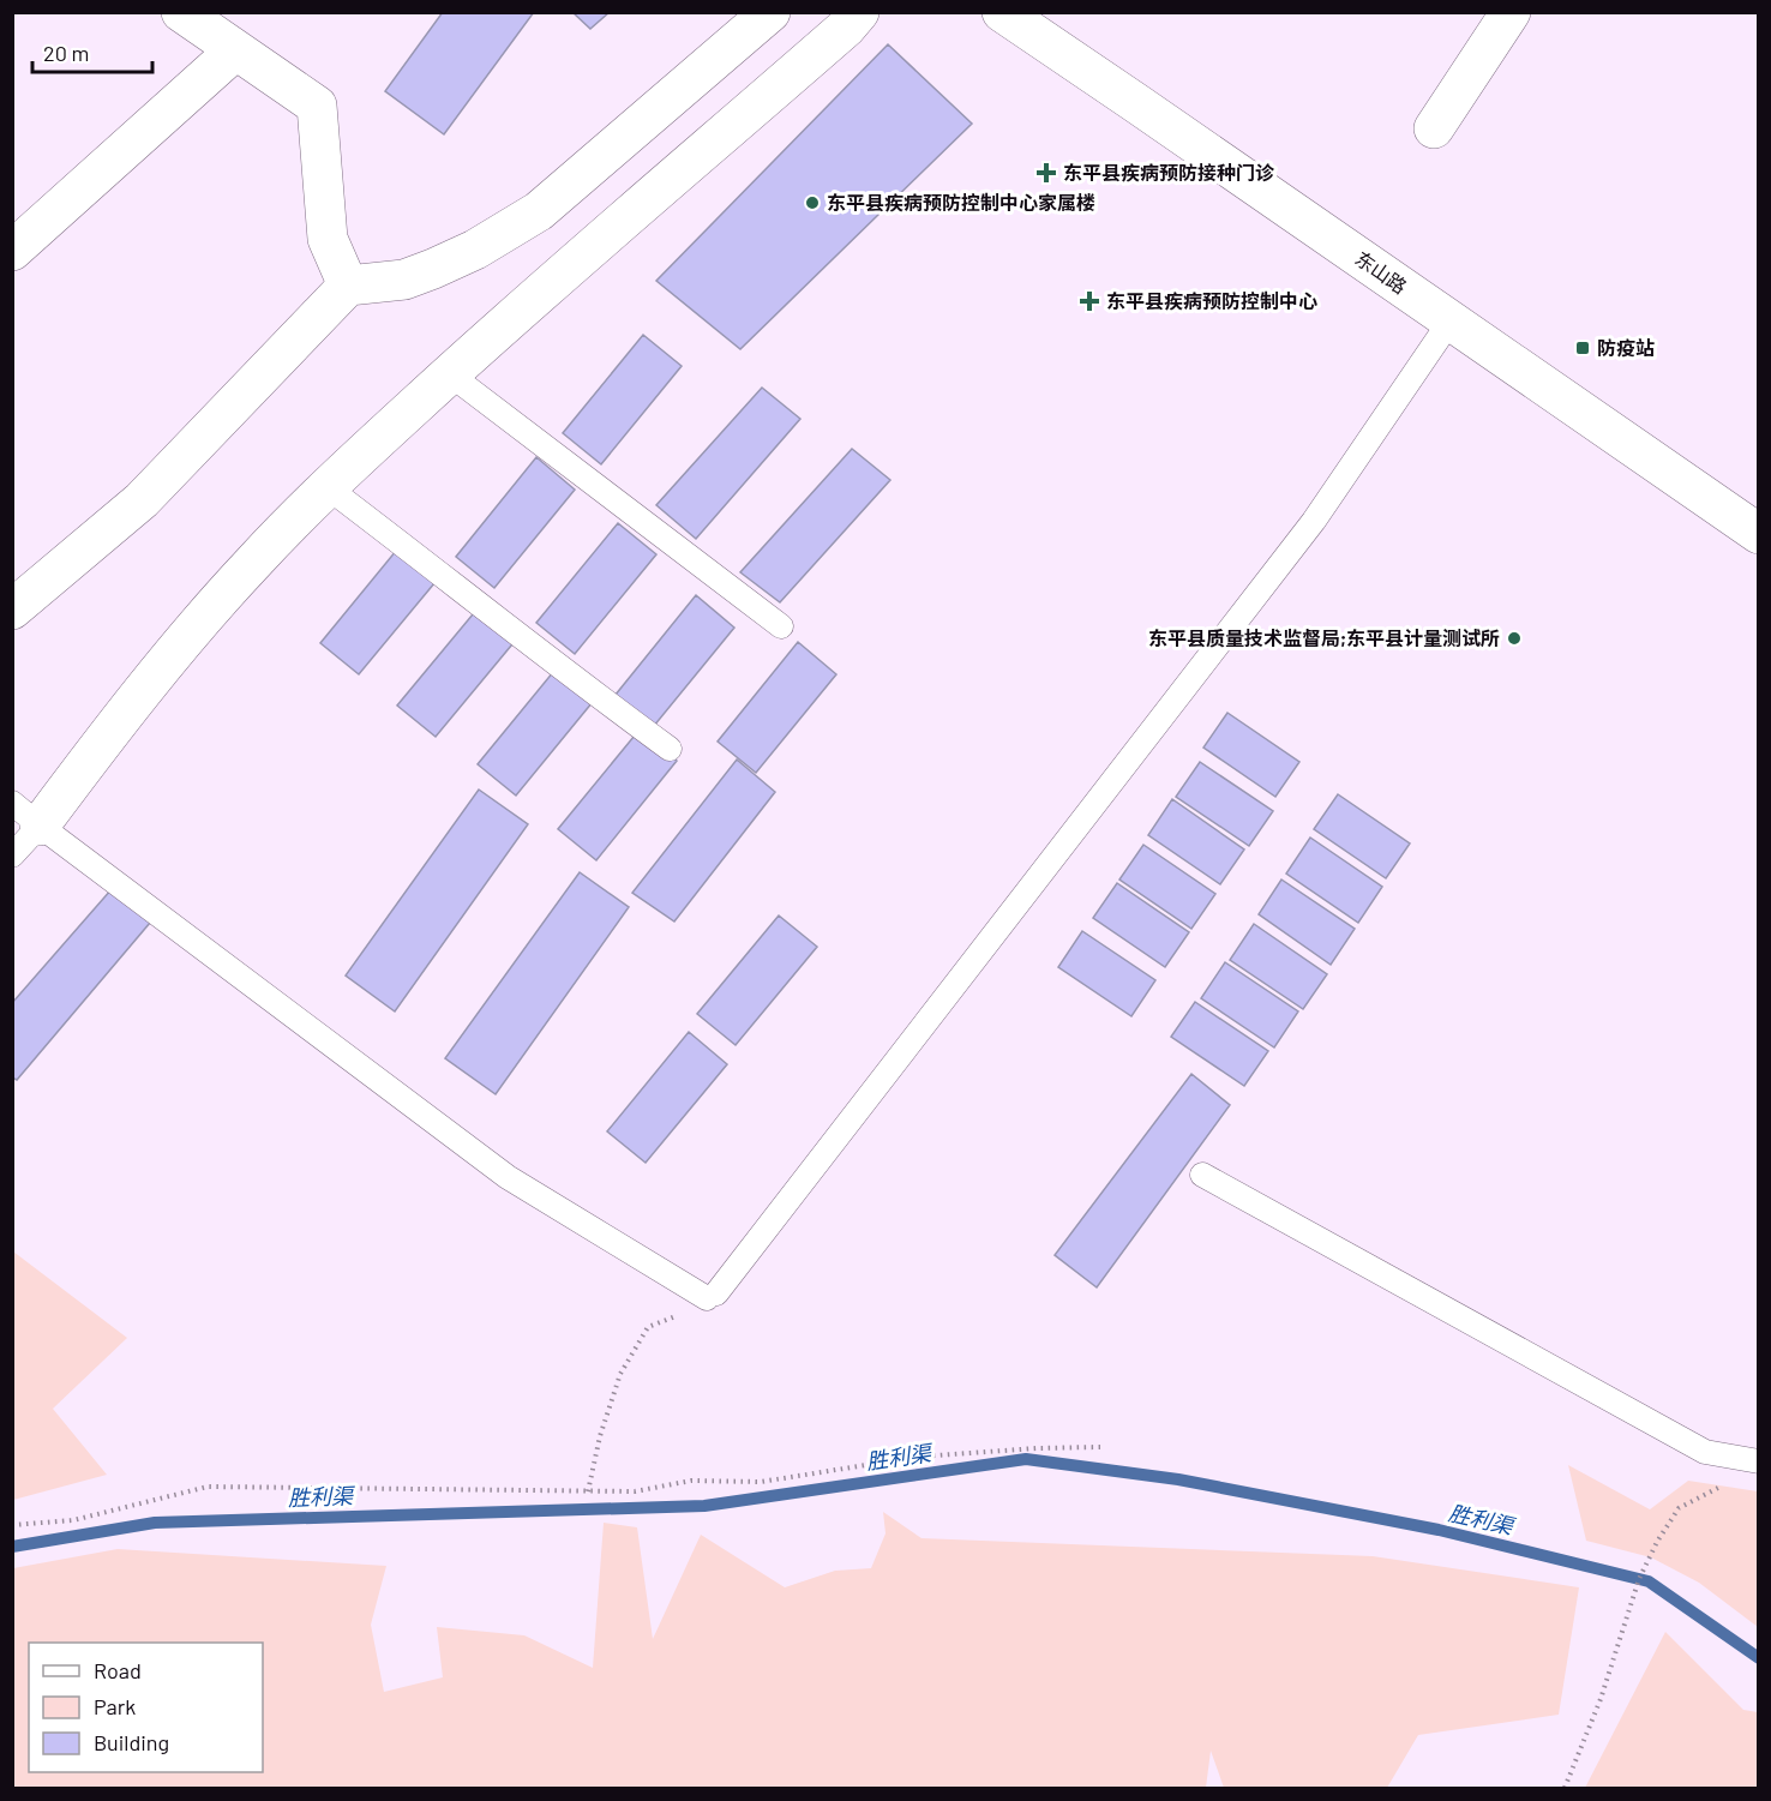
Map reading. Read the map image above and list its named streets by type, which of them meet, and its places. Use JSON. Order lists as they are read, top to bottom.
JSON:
{
  "streets": {
    "street": ["东山路"]
  },
  "water": ["胜利渠"],
  "places": {
    "health": ["东平县疾病预防接种门诊", "东平县疾病预防控制中心"],
    "other": ["东平县疾病预防控制中心家属楼", "东平县质量技术监督局;东平县计量测试所"],
    "transit": ["防疫站"]
  },
  "legend": ["Road", "Park", "Building"],
  "scale_bar": "20 m"
}
